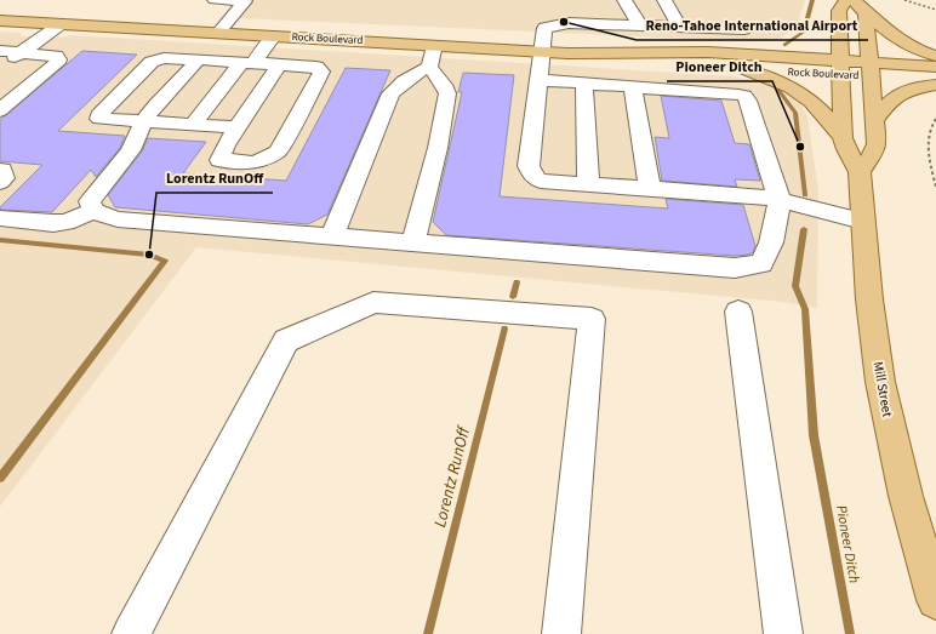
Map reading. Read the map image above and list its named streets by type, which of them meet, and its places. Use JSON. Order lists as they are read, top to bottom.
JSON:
{
  "streets": {
    "main road": ["Rock Boulevard", "Mill Street"]
  },
  "crossings": [
    ["Rock Boulevard", "Mill Street"]
  ],
  "water": ["Lorentz RunOff", "Pioneer Ditch"],
  "places": ["Reno-Tahoe International Airport", "Pioneer Ditch", "Lorentz RunOff"]
}
